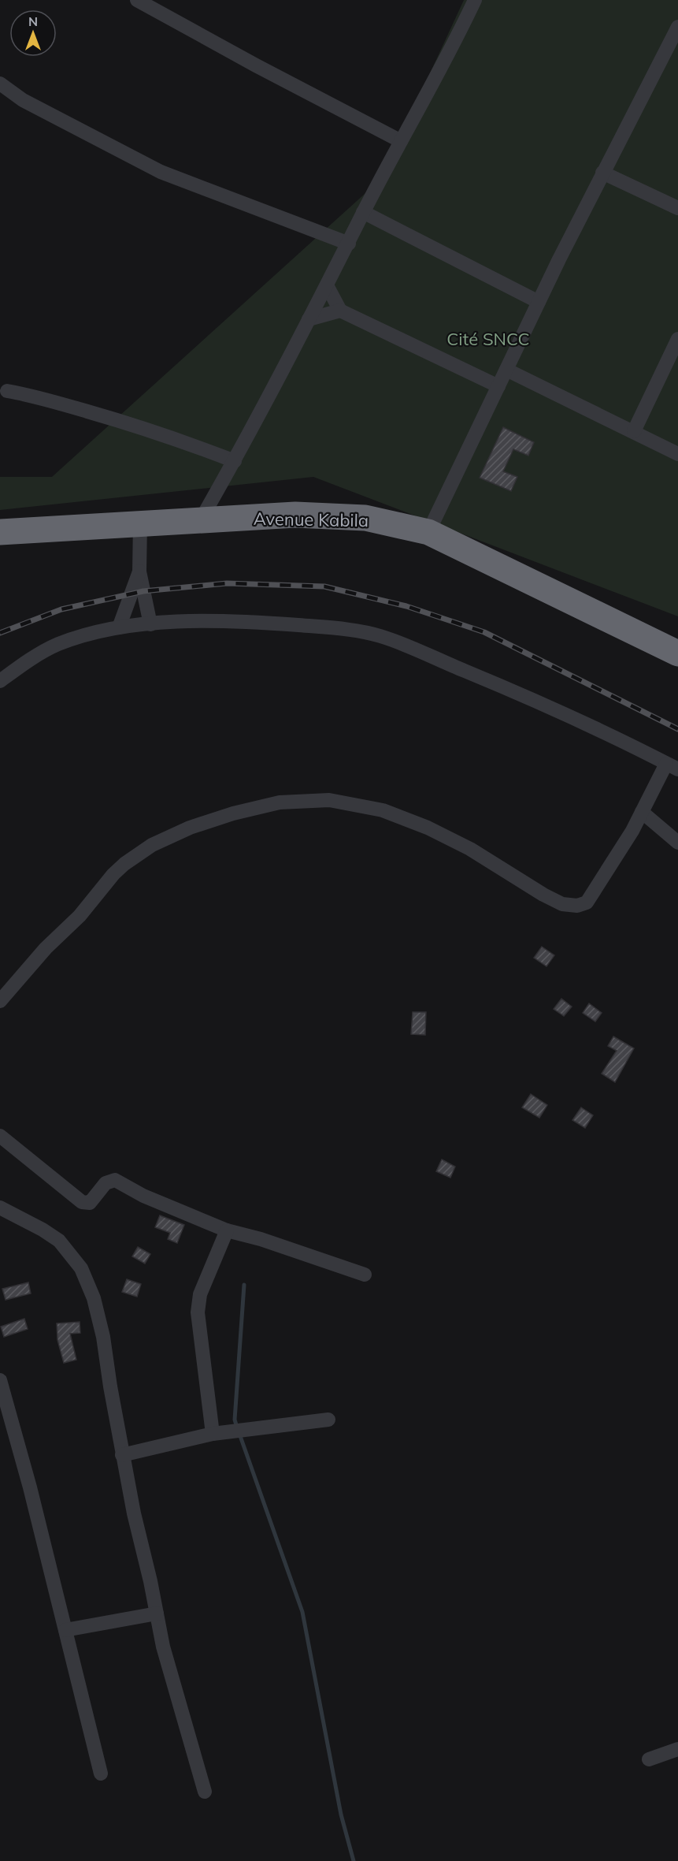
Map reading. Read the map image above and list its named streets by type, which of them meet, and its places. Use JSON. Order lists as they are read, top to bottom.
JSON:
{
  "streets": {
    "highway": ["Avenue Kabila"]
  },
  "parks": ["Cité SNCC"],
  "north": "top"
}
